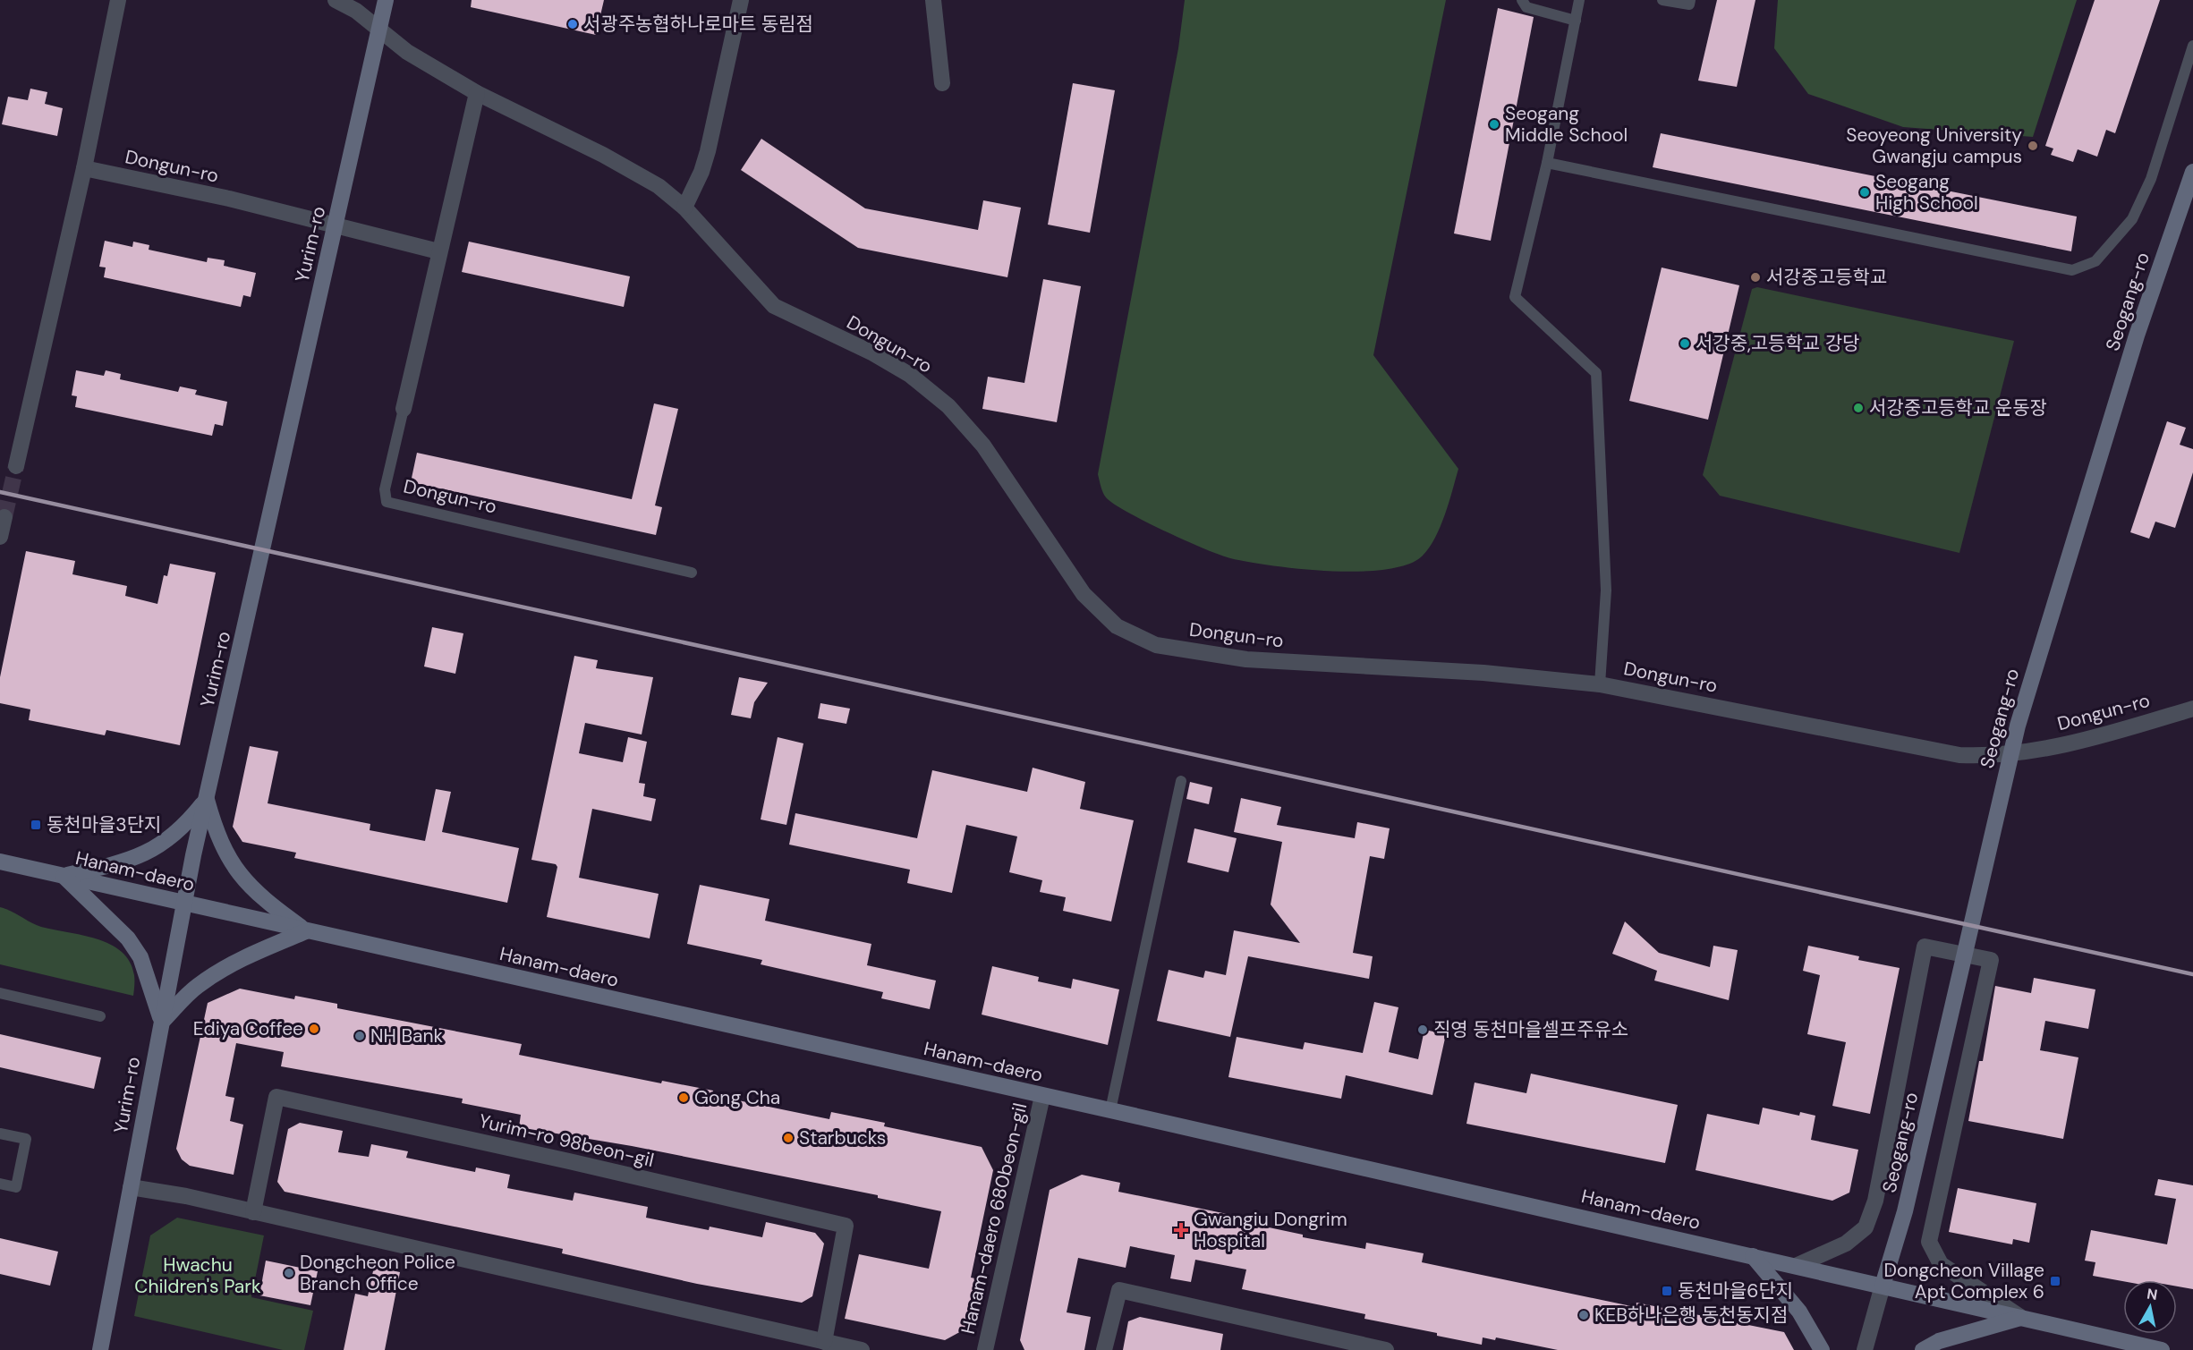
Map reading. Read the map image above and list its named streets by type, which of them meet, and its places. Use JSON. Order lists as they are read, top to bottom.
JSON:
{
  "streets": {
    "street": [
      "Dongun-ro",
      "Yurim-ro",
      "Seogang-ro",
      "Hanam-daero",
      "Yurim-ro 98beon-gil",
      "Hanam-daero 680beon-gil"
    ]
  },
  "crossings": [
    ["Dongun-ro", "Yurim-ro"],
    ["Yurim-ro", "Hanam-daero"],
    ["Seogang-ro", "Hanam-daero"],
    ["Hanam-daero", "Hanam-daero 680beon-gil"]
  ],
  "parks": ["Hwachu Children's Park"],
  "places": {
    "other": [
      "서광주농협하나로마트 동림점",
      "Seogang Middle School",
      "Seoyeong University Gwangju campus",
      "Seogang High School",
      "서강중고등학교",
      "서강중,고등학교 강당",
      "서강중고등학교 운동장",
      "Ediya Coffee",
      "직영 동천마을셀프주유소",
      "NH Bank",
      "Gong Cha",
      "Starbucks",
      "Dongcheon Police Branch Office",
      "KEB하나은행 동천동지점"
    ],
    "transit": ["동천마을3단지", "Dongcheon Village Apt Complex 6", "동천마을6단지"],
    "health": ["Gwangiu Dongrim Hospital"]
  },
  "north": "top"
}
